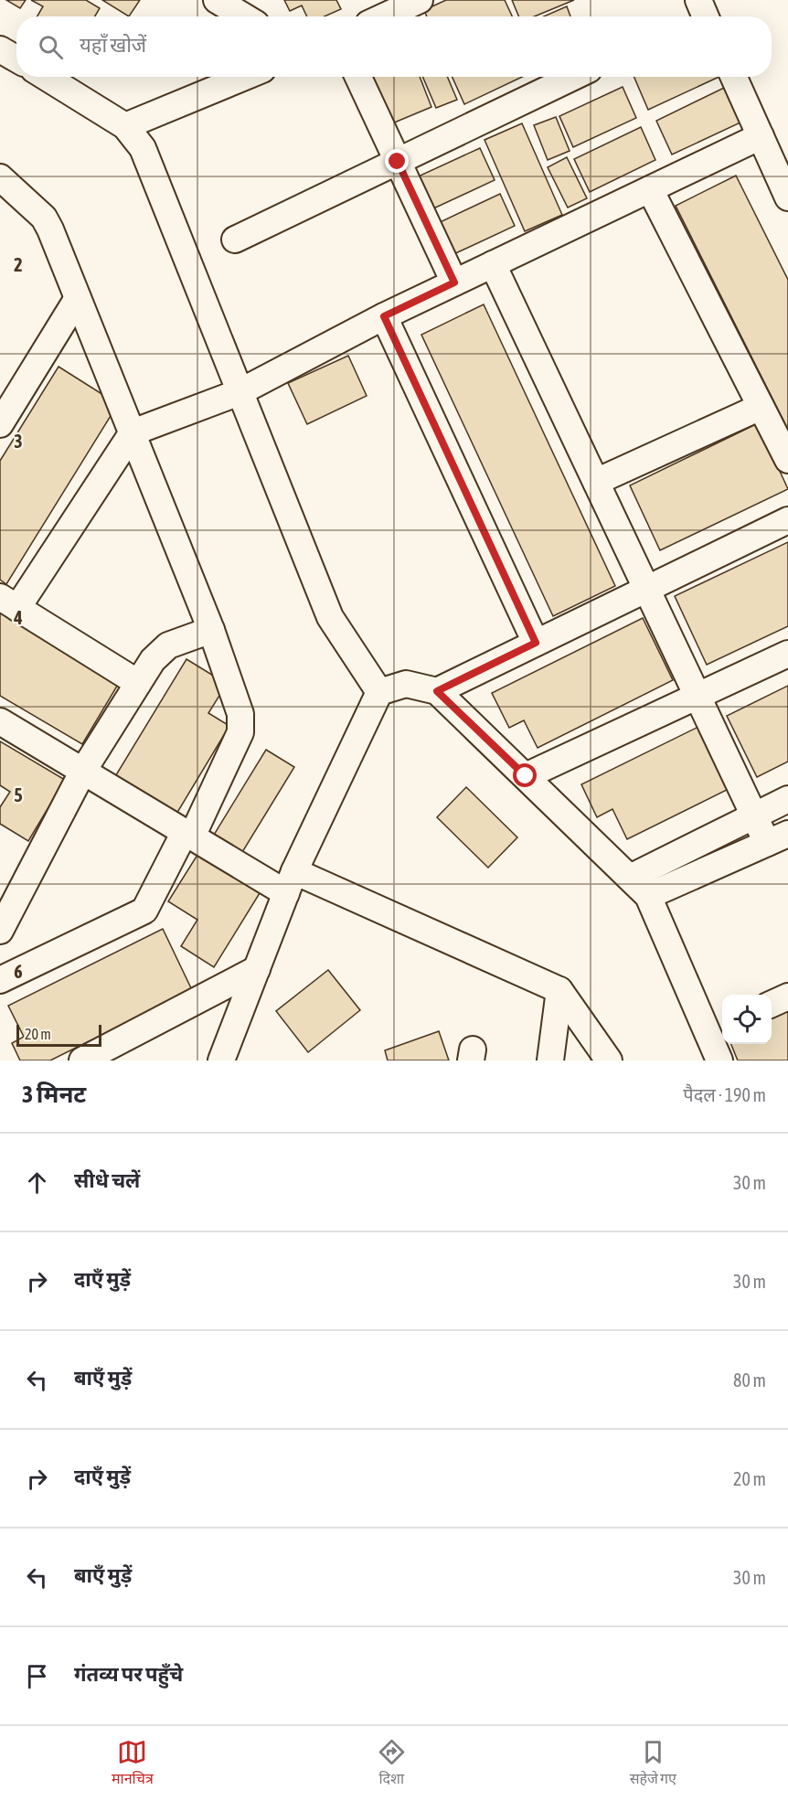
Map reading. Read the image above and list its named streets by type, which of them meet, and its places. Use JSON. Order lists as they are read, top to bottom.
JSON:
{
  "scale_bar": "20 m",
  "page": {
    "search": "यहाँ खोजें",
    "scale": "20 m",
    "heading": ["3 मिनट", "पैदल · 190 m"],
    "list": [
      ["सीधे चलें", "30 m"],
      ["दाएँ मुड़ें", "30 m"],
      ["बाएँ मुड़ें", "80 m"],
      ["दाएँ मुड़ें", "20 m"],
      ["बाएँ मुड़ें", "30 m"],
      "गंतव्य पर पहुँचे"
    ],
    "nav": ["मानचित्र", "दिशा", "सहेजे गए"]
  },
  "grid": {
    "rows": [
      "2",
      "3",
      "4",
      "5",
      "6"
    ]
  }
}
